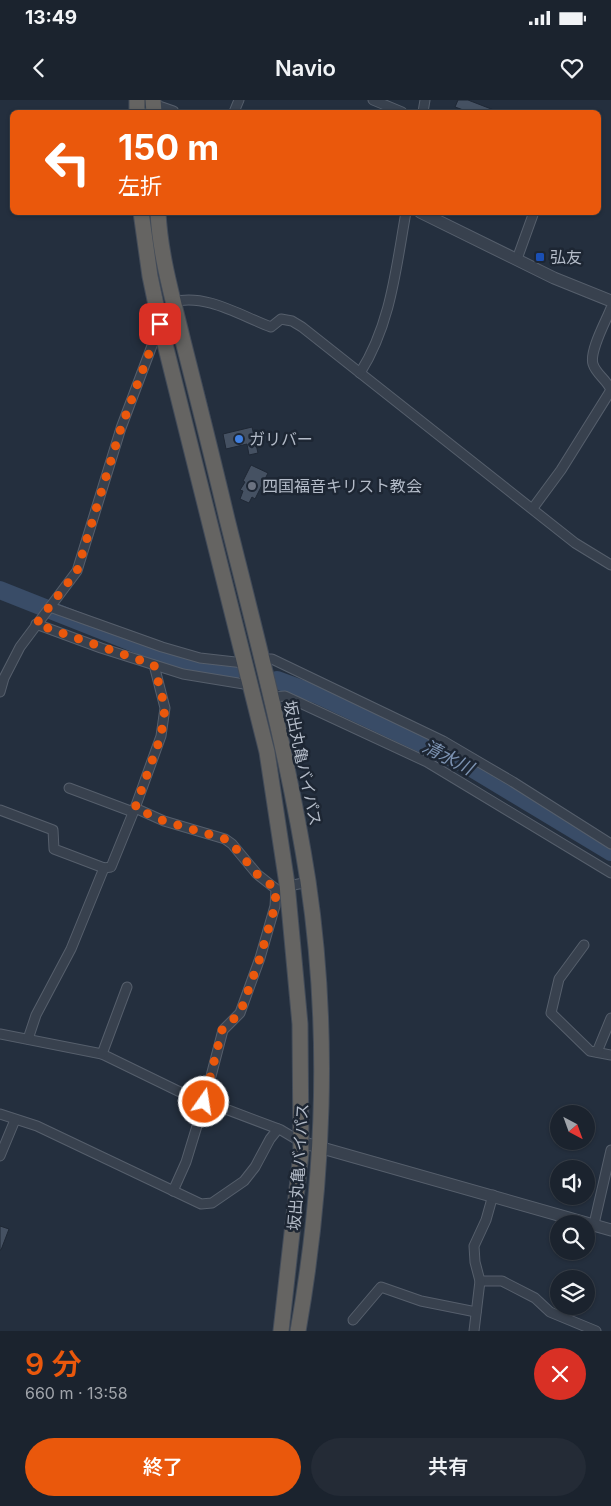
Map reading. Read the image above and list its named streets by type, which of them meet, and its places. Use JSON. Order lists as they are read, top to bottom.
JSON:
{
  "streets": {
    "highway": ["坂出丸亀バイパス"]
  },
  "water": ["清水川"],
  "places": {
    "transit": ["弘友"],
    "other": ["ガリバー", "四国福音キリスト教会"]
  },
  "north": "bottom right",
  "page": {
    "status": "13:49",
    "header": "Navio",
    "turn": ["150 m", "左折"],
    "heading": ["9 分", "660 m · 13:58"],
    "buttons": ["終了", "共有"]
  }
}
